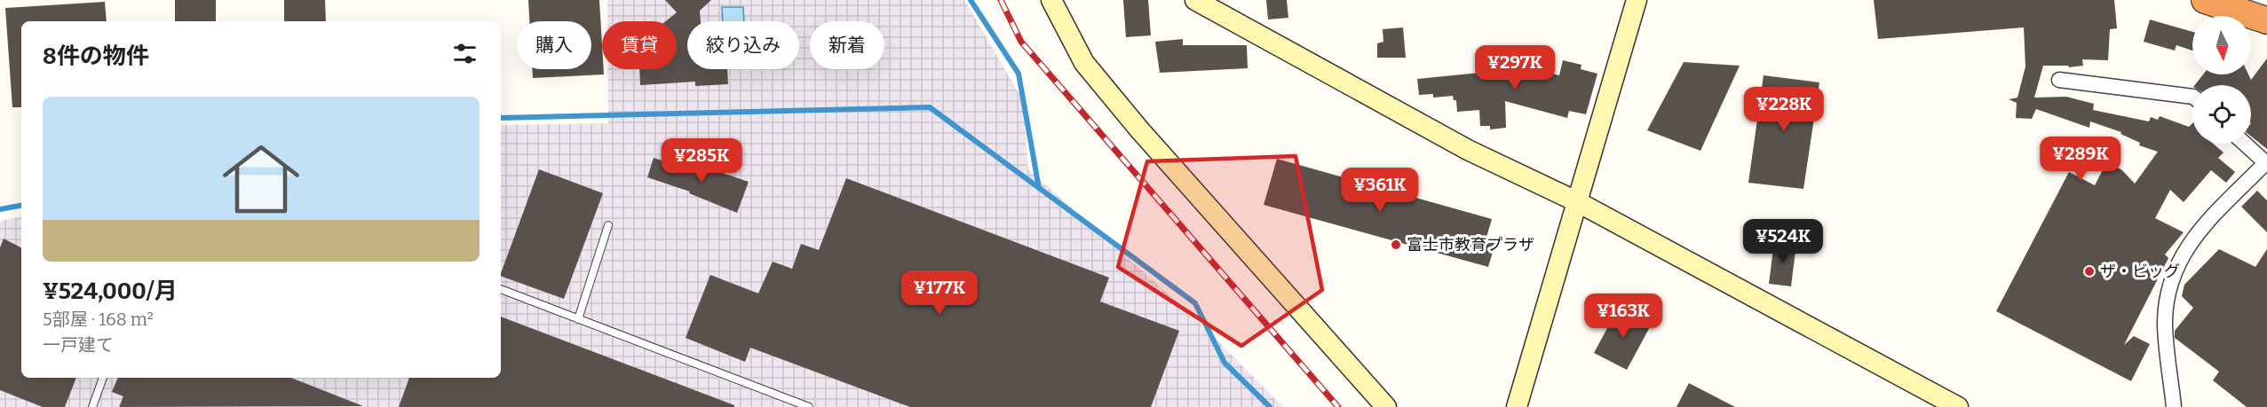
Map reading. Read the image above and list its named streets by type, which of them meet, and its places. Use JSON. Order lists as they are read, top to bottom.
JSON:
{
  "places": ["富士市教育プラザ", "ザ・ビッグ"],
  "north": "bottom",
  "page": {
    "chip": [
      "購入",
      "賃貸",
      "絞り込み",
      "新着"
    ],
    "heading": "8件の物件",
    "price": [
      "¥297K",
      "¥228K",
      "¥289K",
      "¥285K",
      "¥361K",
      "¥524K",
      "¥177K",
      "¥163K"
    ],
    "list": [
      {
        "name": "¥524,000/月",
        "note": "5部屋 · 168 m² · 一戸建て"
      }
    ]
  }
}
